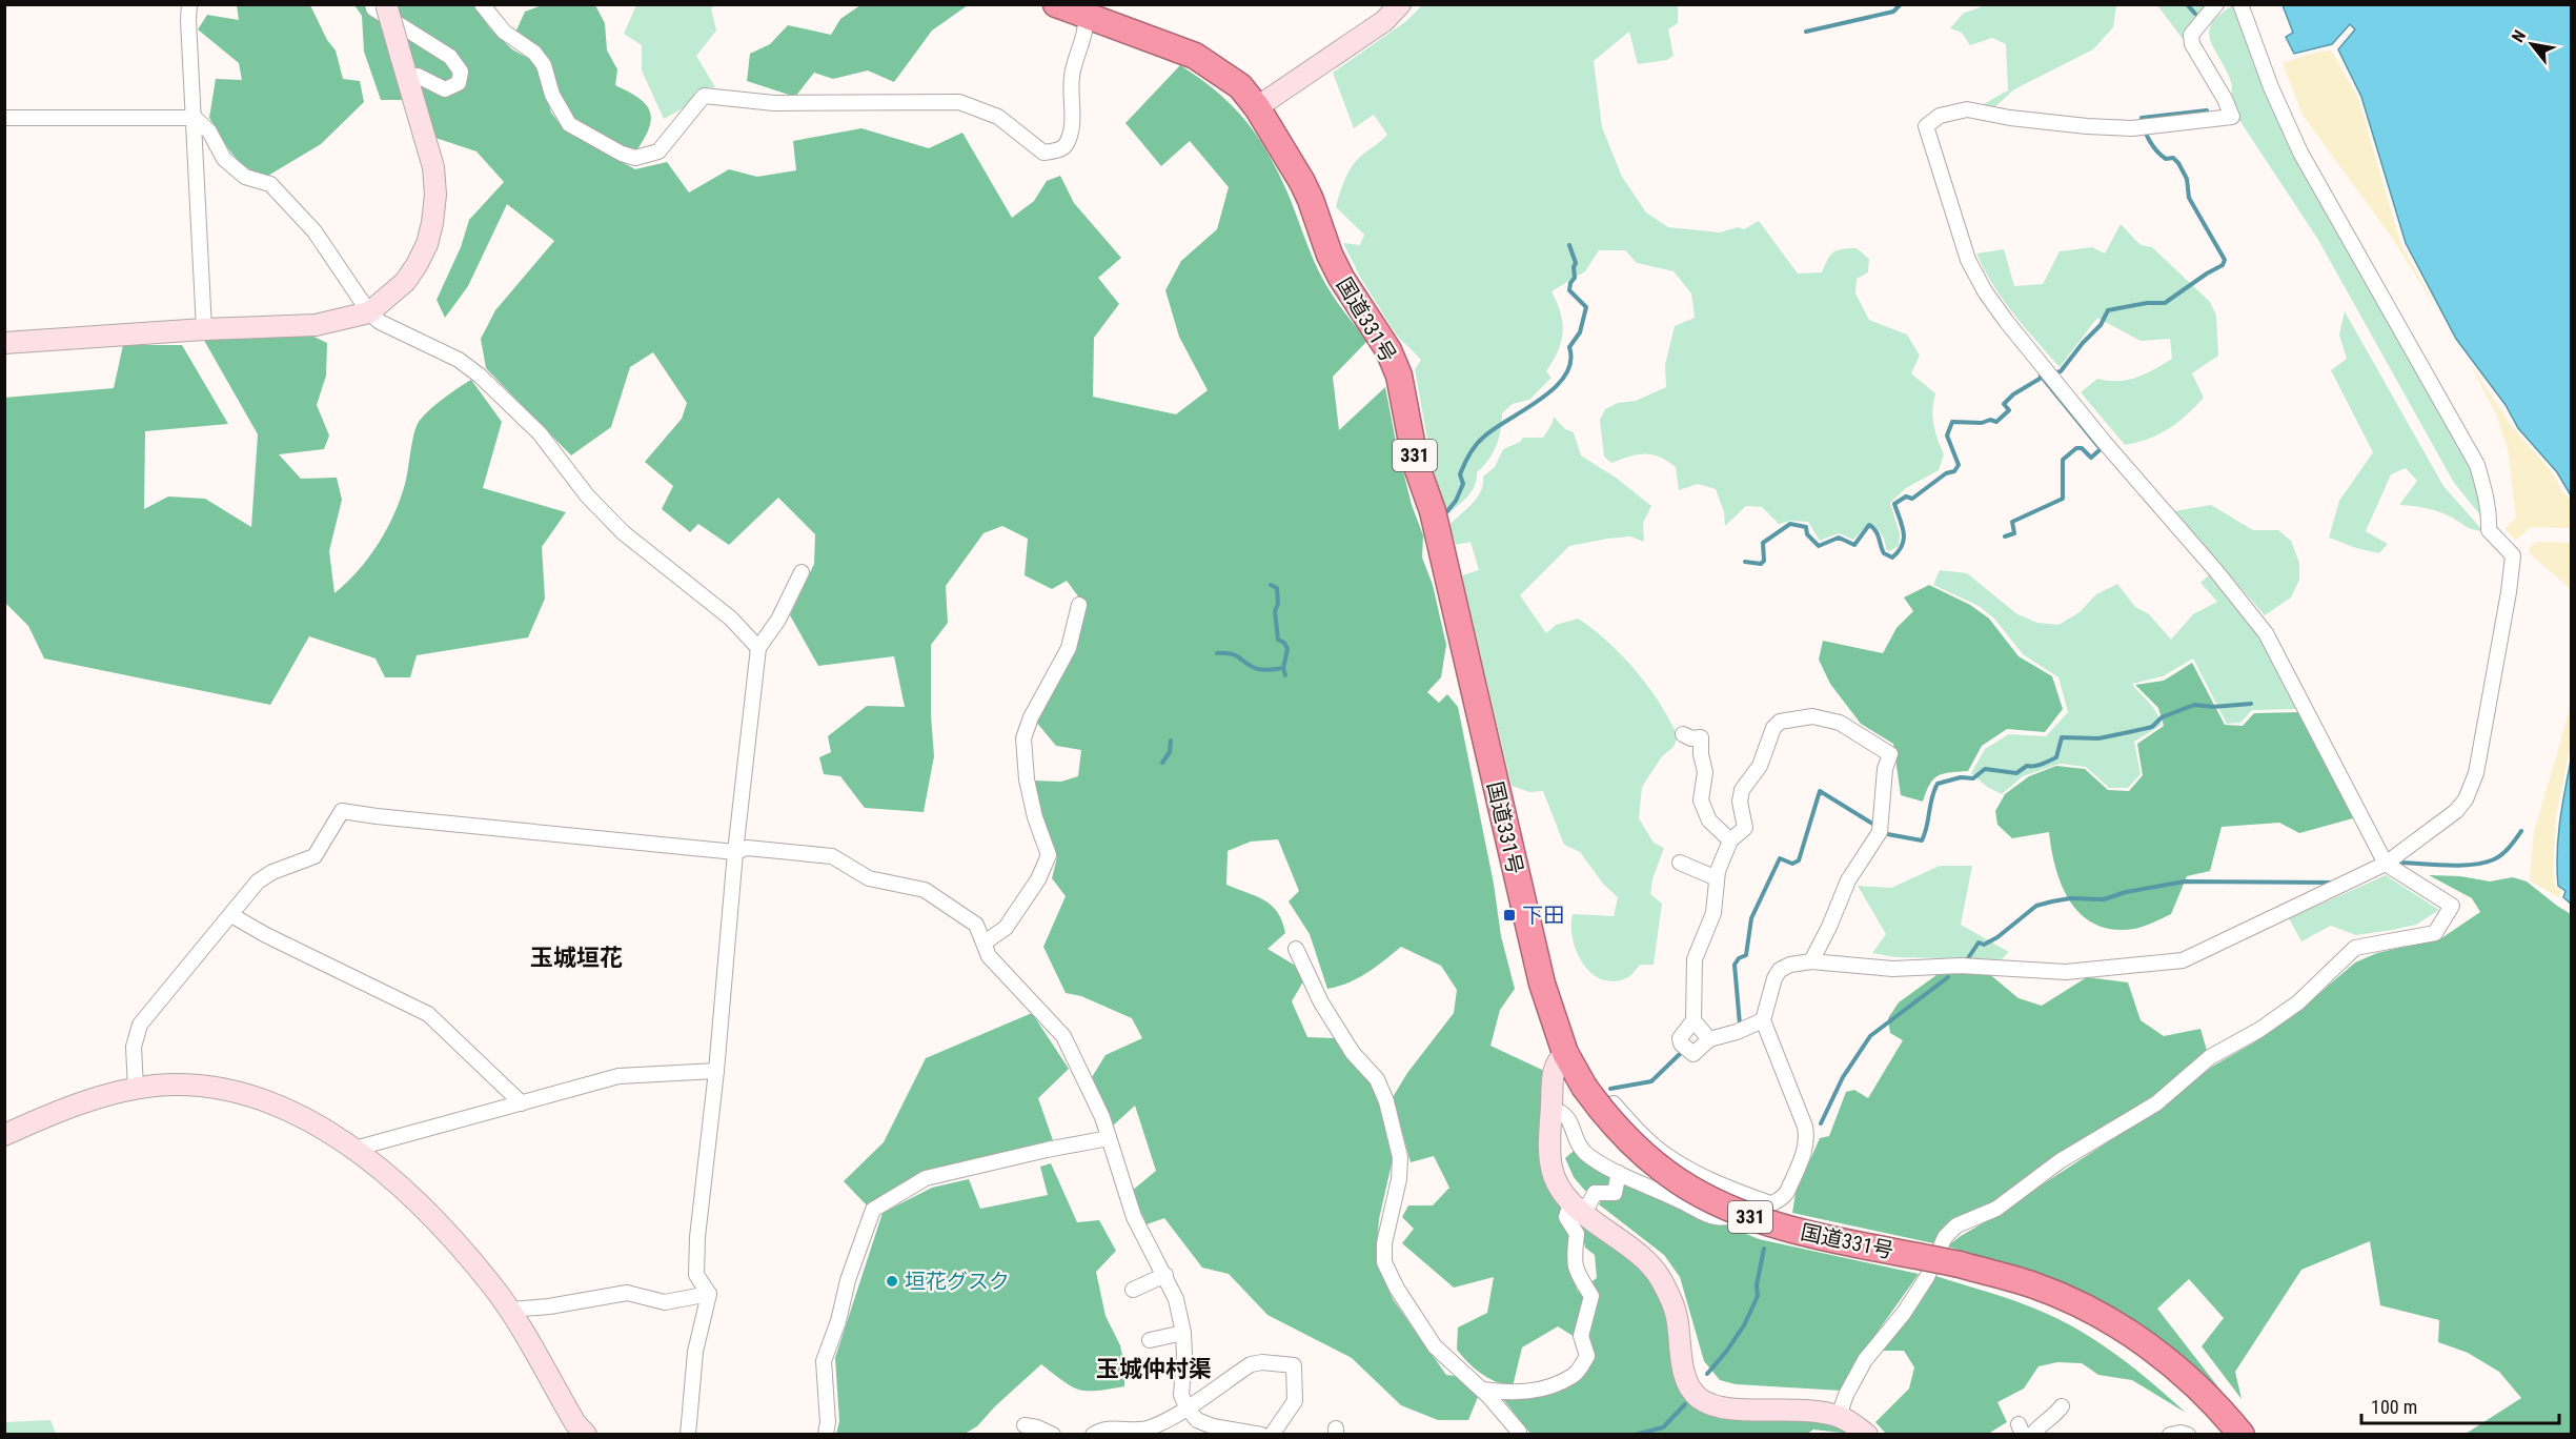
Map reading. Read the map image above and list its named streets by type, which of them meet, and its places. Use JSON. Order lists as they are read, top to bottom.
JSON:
{
  "streets": {
    "highway": ["国道331号", "331"]
  },
  "districts": ["玉城垣花", "玉城仲村渠"],
  "places": {
    "transit": ["下田"],
    "other": ["垣花グスク"]
  },
  "scale_bar": "100 m",
  "north": "top left"
}
